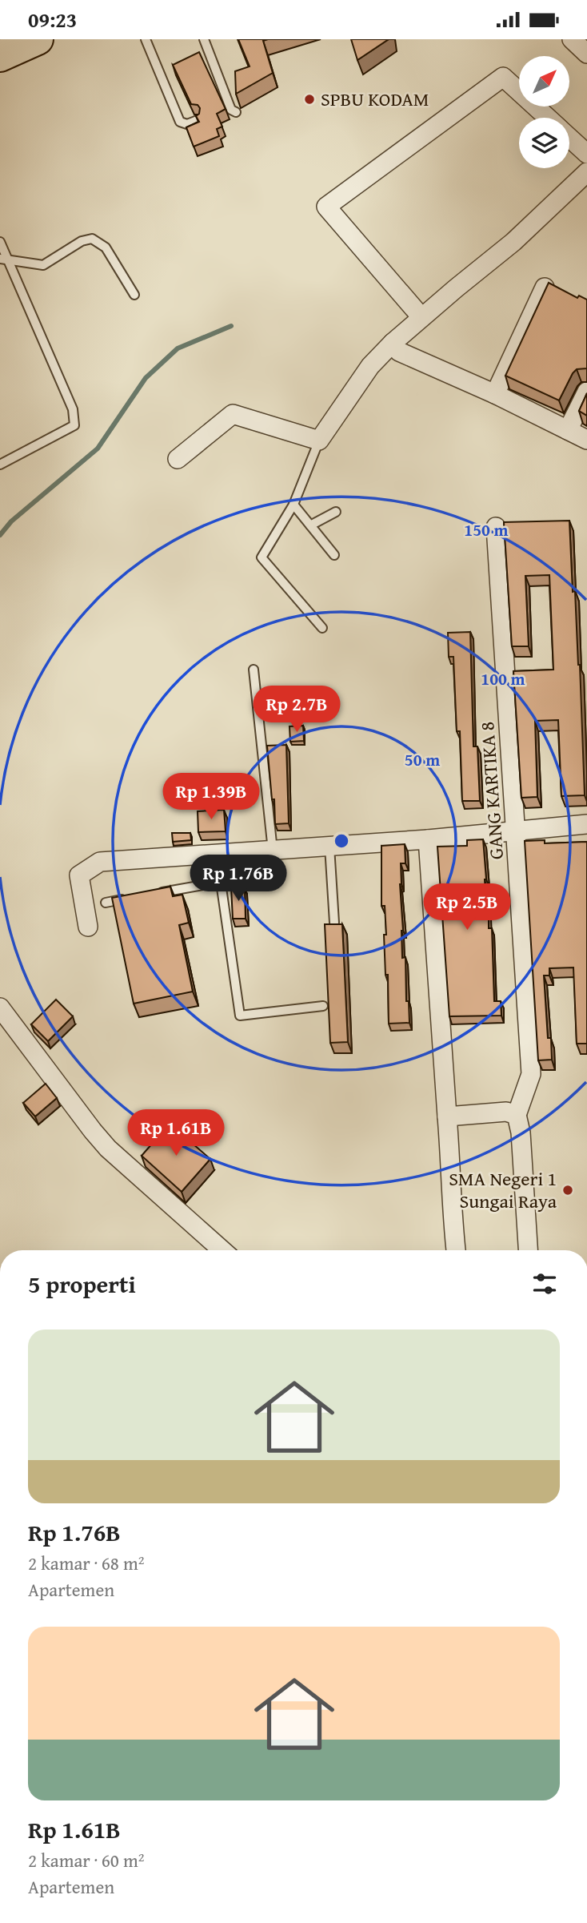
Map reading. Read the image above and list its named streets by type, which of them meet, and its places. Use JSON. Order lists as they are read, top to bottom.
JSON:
{
  "streets": {
    "street": ["GANG KARTIKA 8"]
  },
  "places": ["SPBU KODAM", "SMA Negeri 1 Sungai Raya"],
  "north": "top right",
  "page": {
    "status": "09:23",
    "price": [
      "Rp 2.7B",
      "Rp 1.39B",
      "Rp 1.76B",
      "Rp 2.5B",
      "Rp 1.61B"
    ],
    "heading": "5 properti",
    "list": [
      {
        "name": "Rp 1.76B",
        "note": "2 kamar · 68 m² · Apartemen"
      },
      {
        "name": "Rp 1.61B",
        "note": "2 kamar · 60 m² · Apartemen"
      }
    ]
  },
  "rings": ["150 m", "100 m", "50 m"]
}
